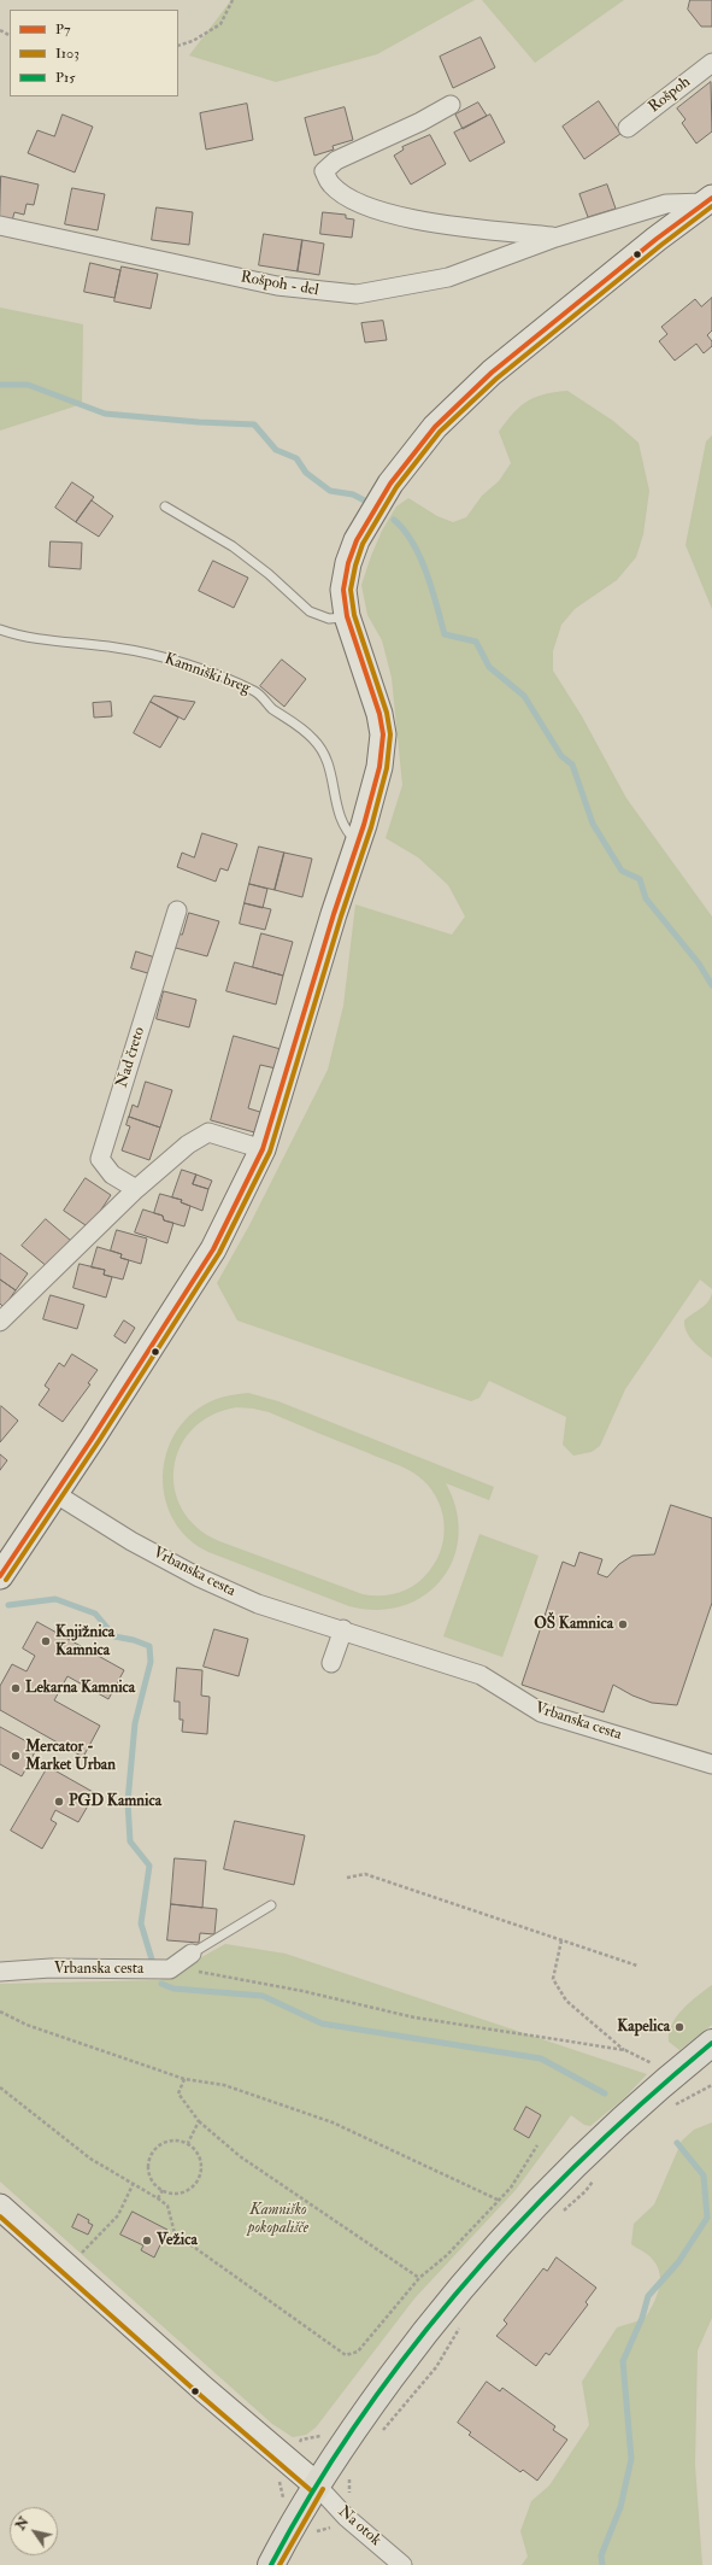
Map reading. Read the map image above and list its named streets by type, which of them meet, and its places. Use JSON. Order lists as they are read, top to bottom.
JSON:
{
  "streets": {
    "street": [
      "Rošpoh",
      "Rošpoh - del",
      "Nad čreto",
      "Vrbanska cesta",
      "Na otok"
    ],
    "lane": ["Kamniški breg"]
  },
  "parks": ["Kamniško pokopališče"],
  "places": [
    "OŠ Kamnica",
    "Knjižnica Kamnica",
    "Lekarna Kamnica",
    "Mercator - Market Urban",
    "PGD Kamnica",
    "Kapelica",
    "Vežica"
  ],
  "lines": ["transit line P7", "transit line I103", "transit line P15"],
  "legend": ["P7", "I103", "P15"],
  "north": "top left"
}
